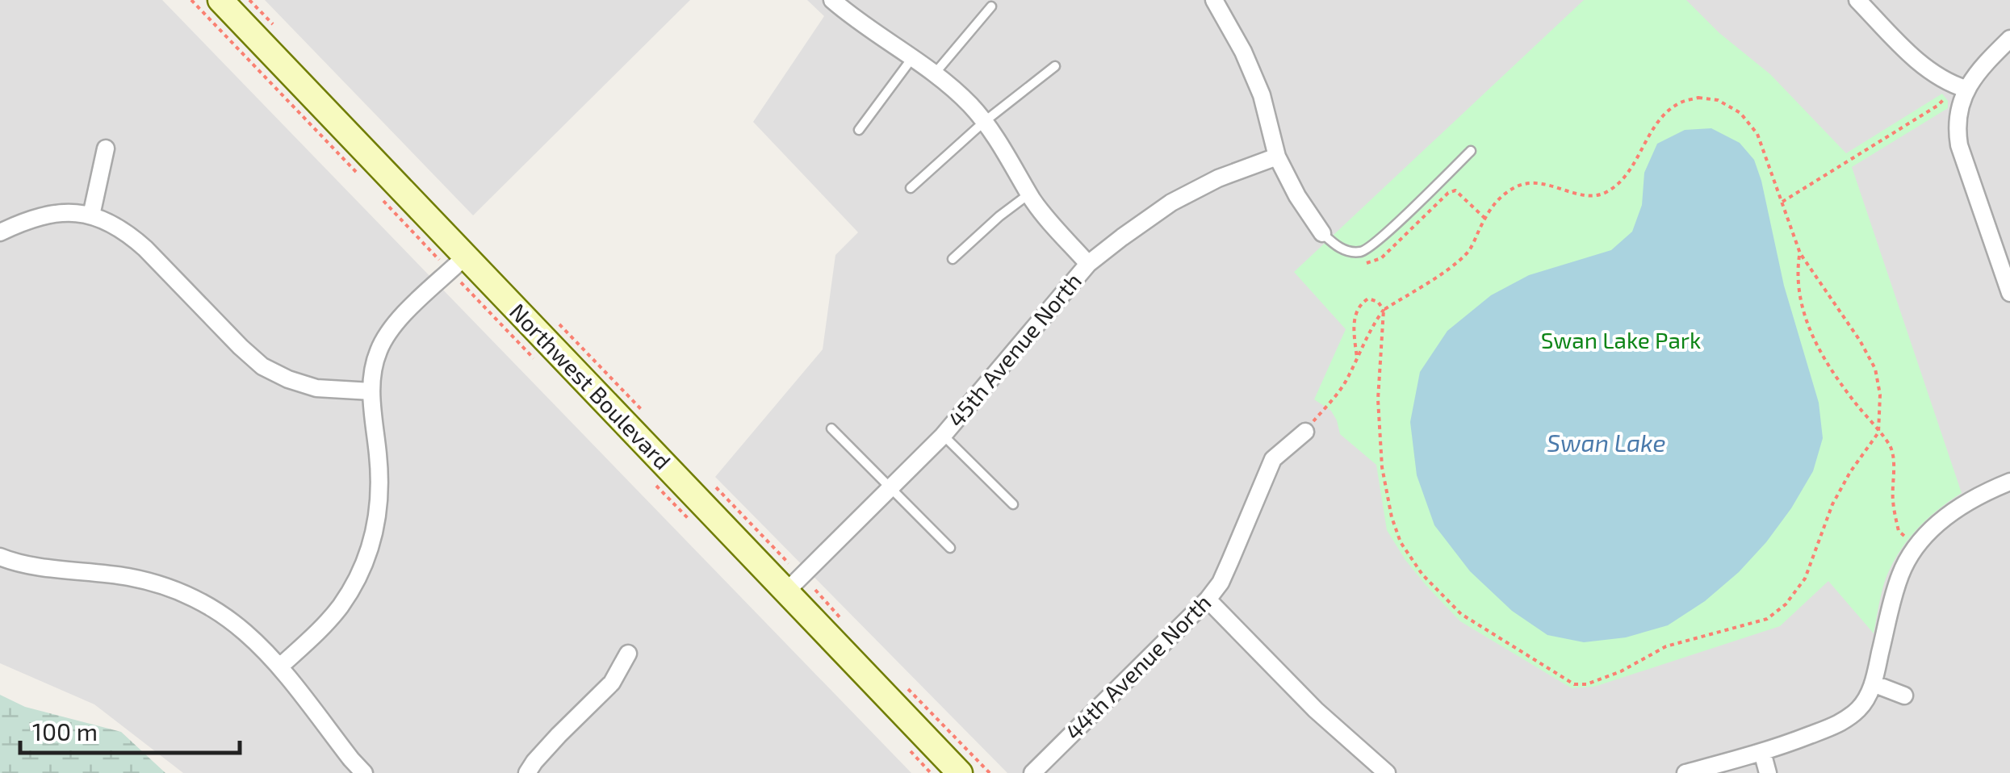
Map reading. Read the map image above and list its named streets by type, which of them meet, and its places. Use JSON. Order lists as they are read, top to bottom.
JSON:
{
  "streets": {
    "main road": ["Northwest Boulevard"],
    "street": ["45th Avenue North", "44th Avenue North"]
  },
  "crossings": [
    ["45th Avenue North", "Northwest Boulevard"]
  ],
  "water": ["Swan Lake"],
  "parks": ["Swan Lake Park"],
  "scale_bar": "100 m"
}
